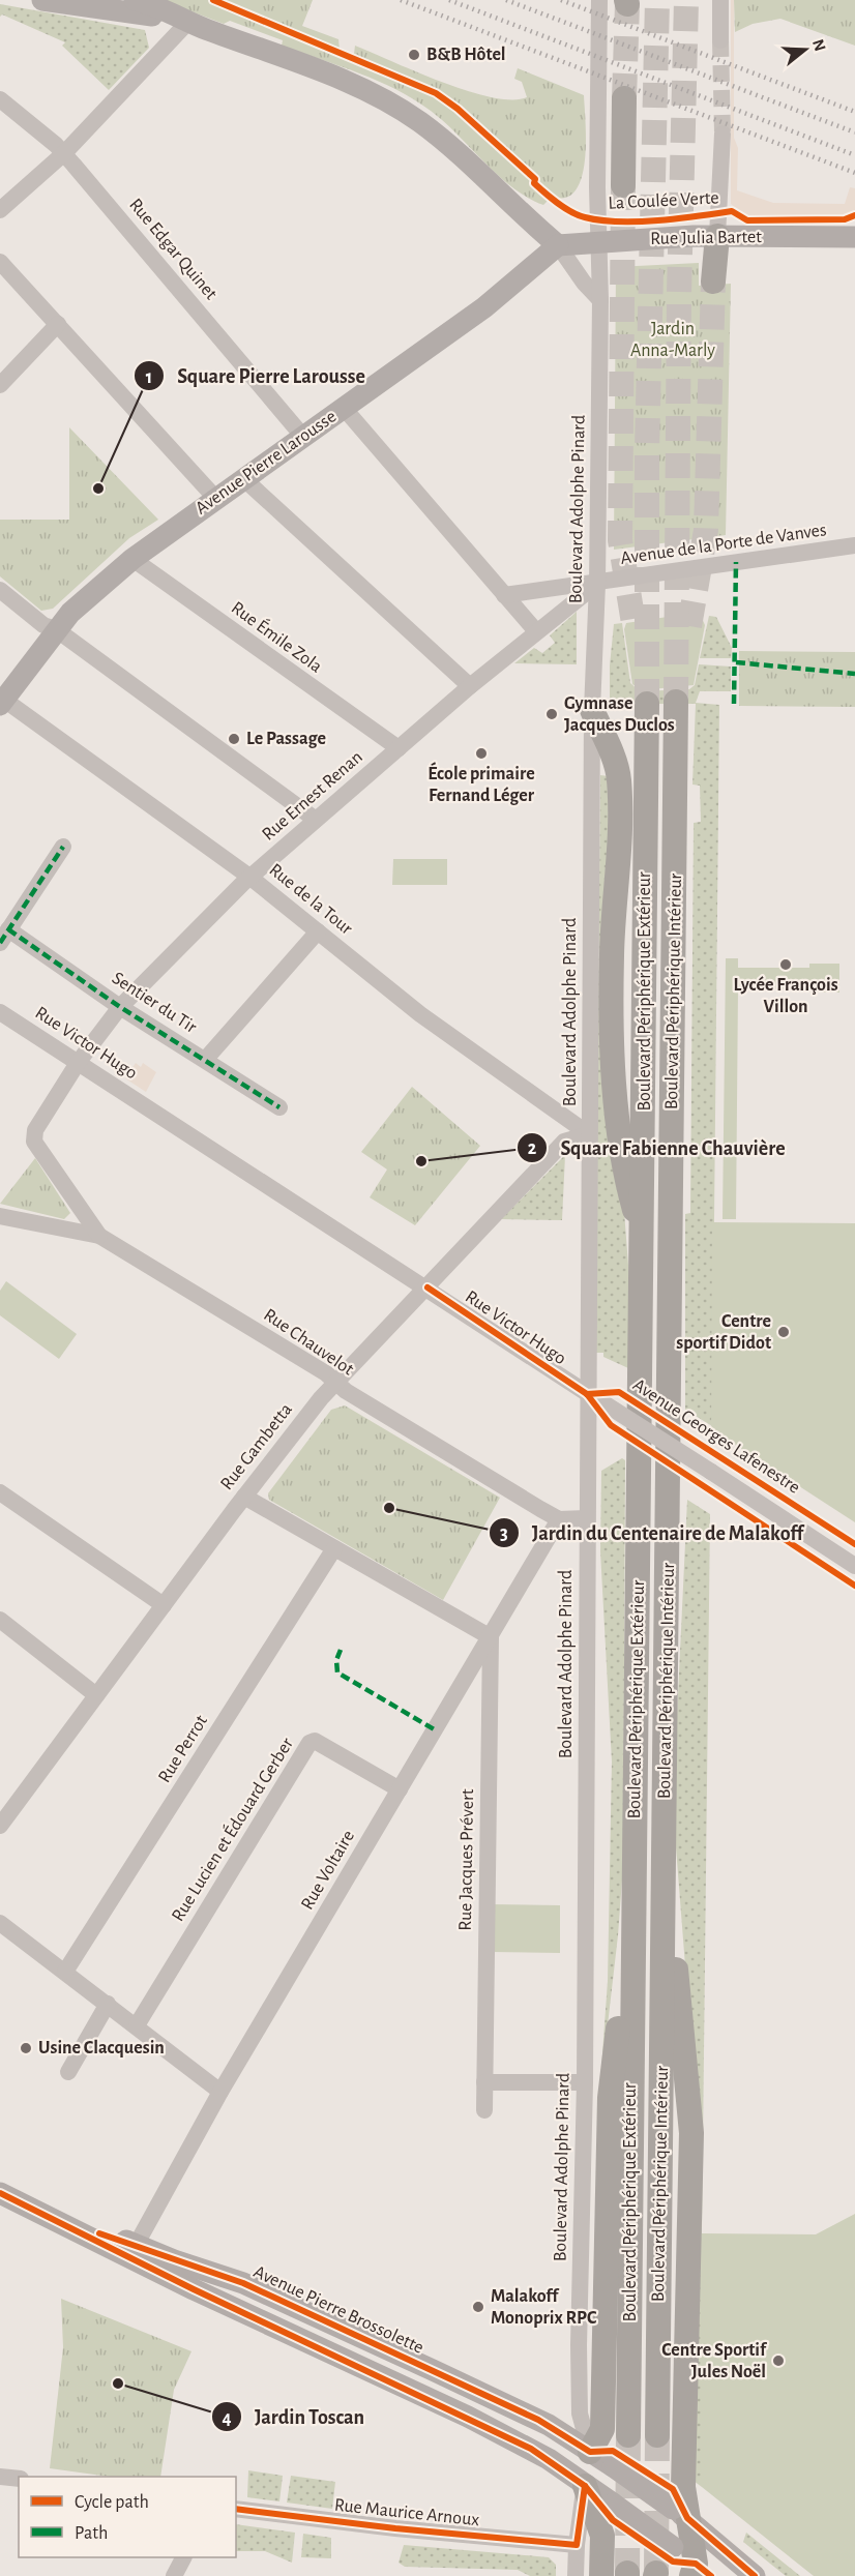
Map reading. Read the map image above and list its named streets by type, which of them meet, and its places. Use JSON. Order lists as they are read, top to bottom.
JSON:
{
  "streets": {
    "highway": ["Boulevard Périphérique Extérieur", "Boulevard Périphérique Intérieur"],
    "main road": ["Rue Julia Bartet", "Avenue Pierre Larousse", "Avenue Pierre Brossolette"],
    "street": [
      "Rue Edgar Quinet",
      "Boulevard Adolphe Pinard",
      "Avenue de la Porte de Vanves",
      "Rue Émile Zola",
      "Rue Ernest Renan",
      "Rue de la Tour",
      "Sentier du Tir",
      "Rue Victor Hugo",
      "Rue Chauvelot",
      "Avenue Georges Lafenestre",
      "Rue Gambetta",
      "Rue Perrot",
      "Rue Lucien et Édouard Gerber",
      "Rue Jacques Prévert",
      "Rue Voltaire",
      "Rue Maurice Arnoux"
    ],
    "cycle path": ["La Coulée Verte"]
  },
  "crossings": [
    ["Rue Julia Bartet", "Avenue Pierre Larousse"],
    ["Rue Julia Bartet", "Boulevard Adolphe Pinard"],
    ["Rue Edgar Quinet", "Avenue Pierre Larousse"],
    ["Avenue Pierre Larousse", "Rue Émile Zola"],
    ["Avenue Pierre Larousse", "Rue de la Tour"],
    ["Boulevard Adolphe Pinard", "Avenue de la Porte de Vanves"],
    ["Boulevard Adolphe Pinard", "Rue Ernest Renan"],
    ["Boulevard Adolphe Pinard", "Rue de la Tour"],
    ["Boulevard Adolphe Pinard", "Rue Victor Hugo"],
    ["Boulevard Adolphe Pinard", "Avenue Georges Lafenestre"],
    ["Boulevard Adolphe Pinard", "Rue Gambetta"],
    ["Boulevard Adolphe Pinard", "Avenue Pierre Brossolette"],
    ["Avenue de la Porte de Vanves", "Rue Ernest Renan"],
    ["Rue Émile Zola", "Rue Ernest Renan"],
    ["Rue Ernest Renan", "Rue de la Tour"],
    ["Rue Ernest Renan", "Sentier du Tir"],
    ["Rue Ernest Renan", "Rue Victor Hugo"],
    ["Rue Ernest Renan", "Rue Chauvelot"],
    ["Rue de la Tour", "Rue Gambetta"],
    ["Rue Victor Hugo", "Avenue Georges Lafenestre"],
    ["Rue Victor Hugo", "Rue Gambetta"],
    ["Rue Chauvelot", "Rue Gambetta"],
    ["Rue Chauvelot", "Rue Voltaire"],
    ["Rue Lucien et Édouard Gerber", "Rue Voltaire"],
    ["Rue Jacques Prévert", "Rue Voltaire"],
    ["Rue Voltaire", "Avenue Pierre Brossolette"]
  ],
  "parks": ["Jardin Anna-Marly"],
  "places": [
    "B&B Hôtel",
    "Square Pierre Larousse",
    "Gymnase Jacques Duclos",
    "Le Passage",
    "École primaire Fernand Léger",
    "Lycée François Villon",
    "Square Fabienne Chauvière",
    "Centre sportif Didot",
    "Jardin du Centenaire de Malakoff",
    "Usine Clacquesin",
    "Malakoff Monoprix RPC",
    "Centre Sportif Jules Noël",
    "Jardin Toscan"
  ],
  "legend": ["Cycle path", "Path"],
  "north": "right"
}
